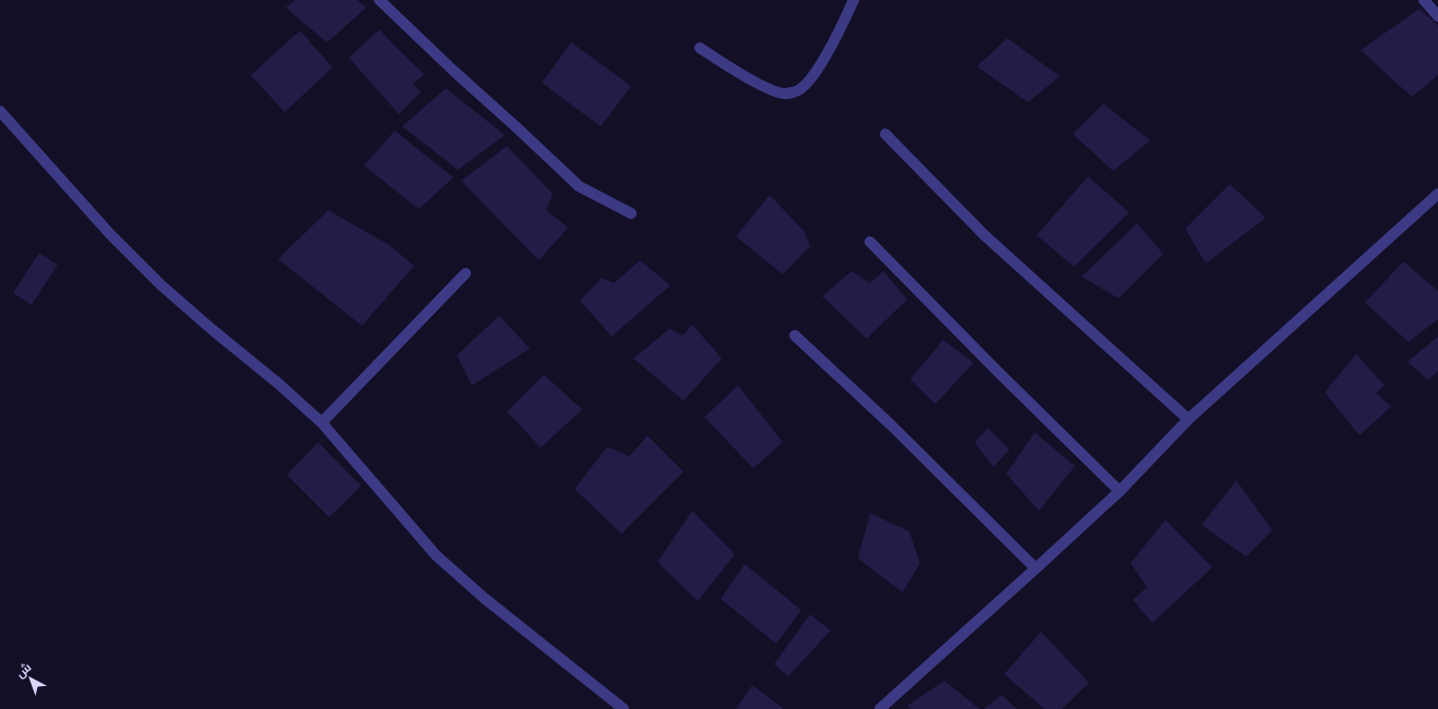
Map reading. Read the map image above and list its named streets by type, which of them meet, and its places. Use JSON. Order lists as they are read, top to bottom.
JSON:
{
  "north": "top left"
}
